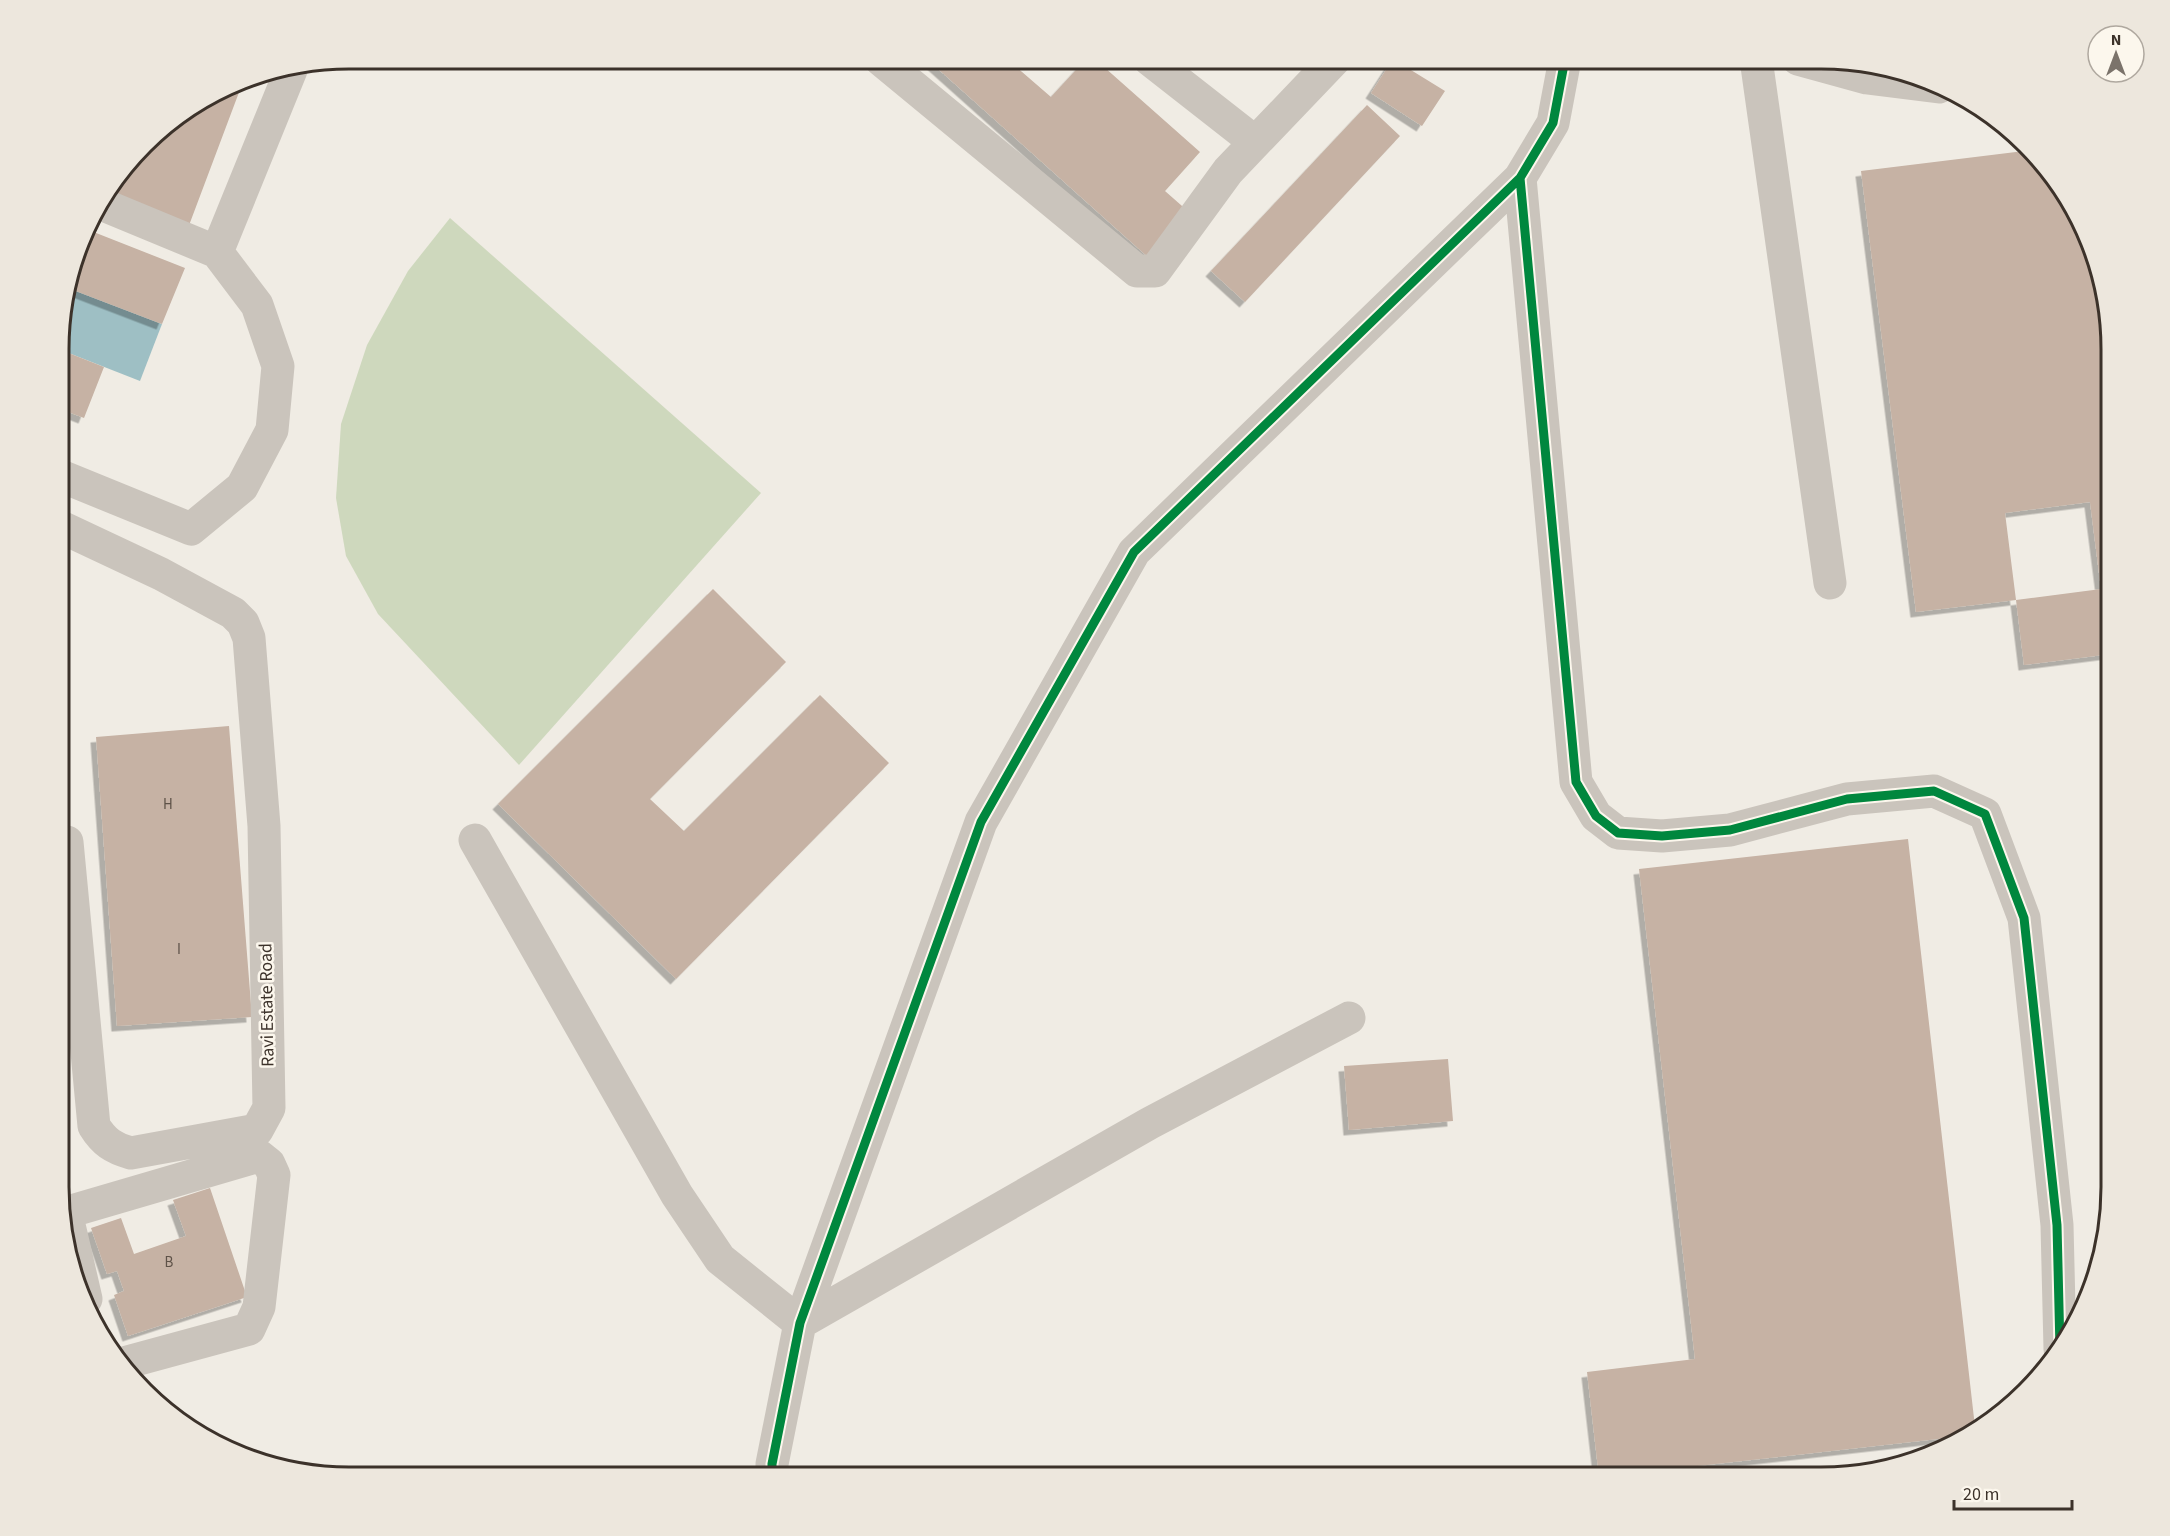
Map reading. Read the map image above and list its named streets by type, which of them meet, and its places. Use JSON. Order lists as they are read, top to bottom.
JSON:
{
  "streets": {
    "street": ["Ravi Estate Road"]
  },
  "house_numbers": ["H", "I", "B"],
  "scale_bar": "20 m",
  "north": "top"
}
